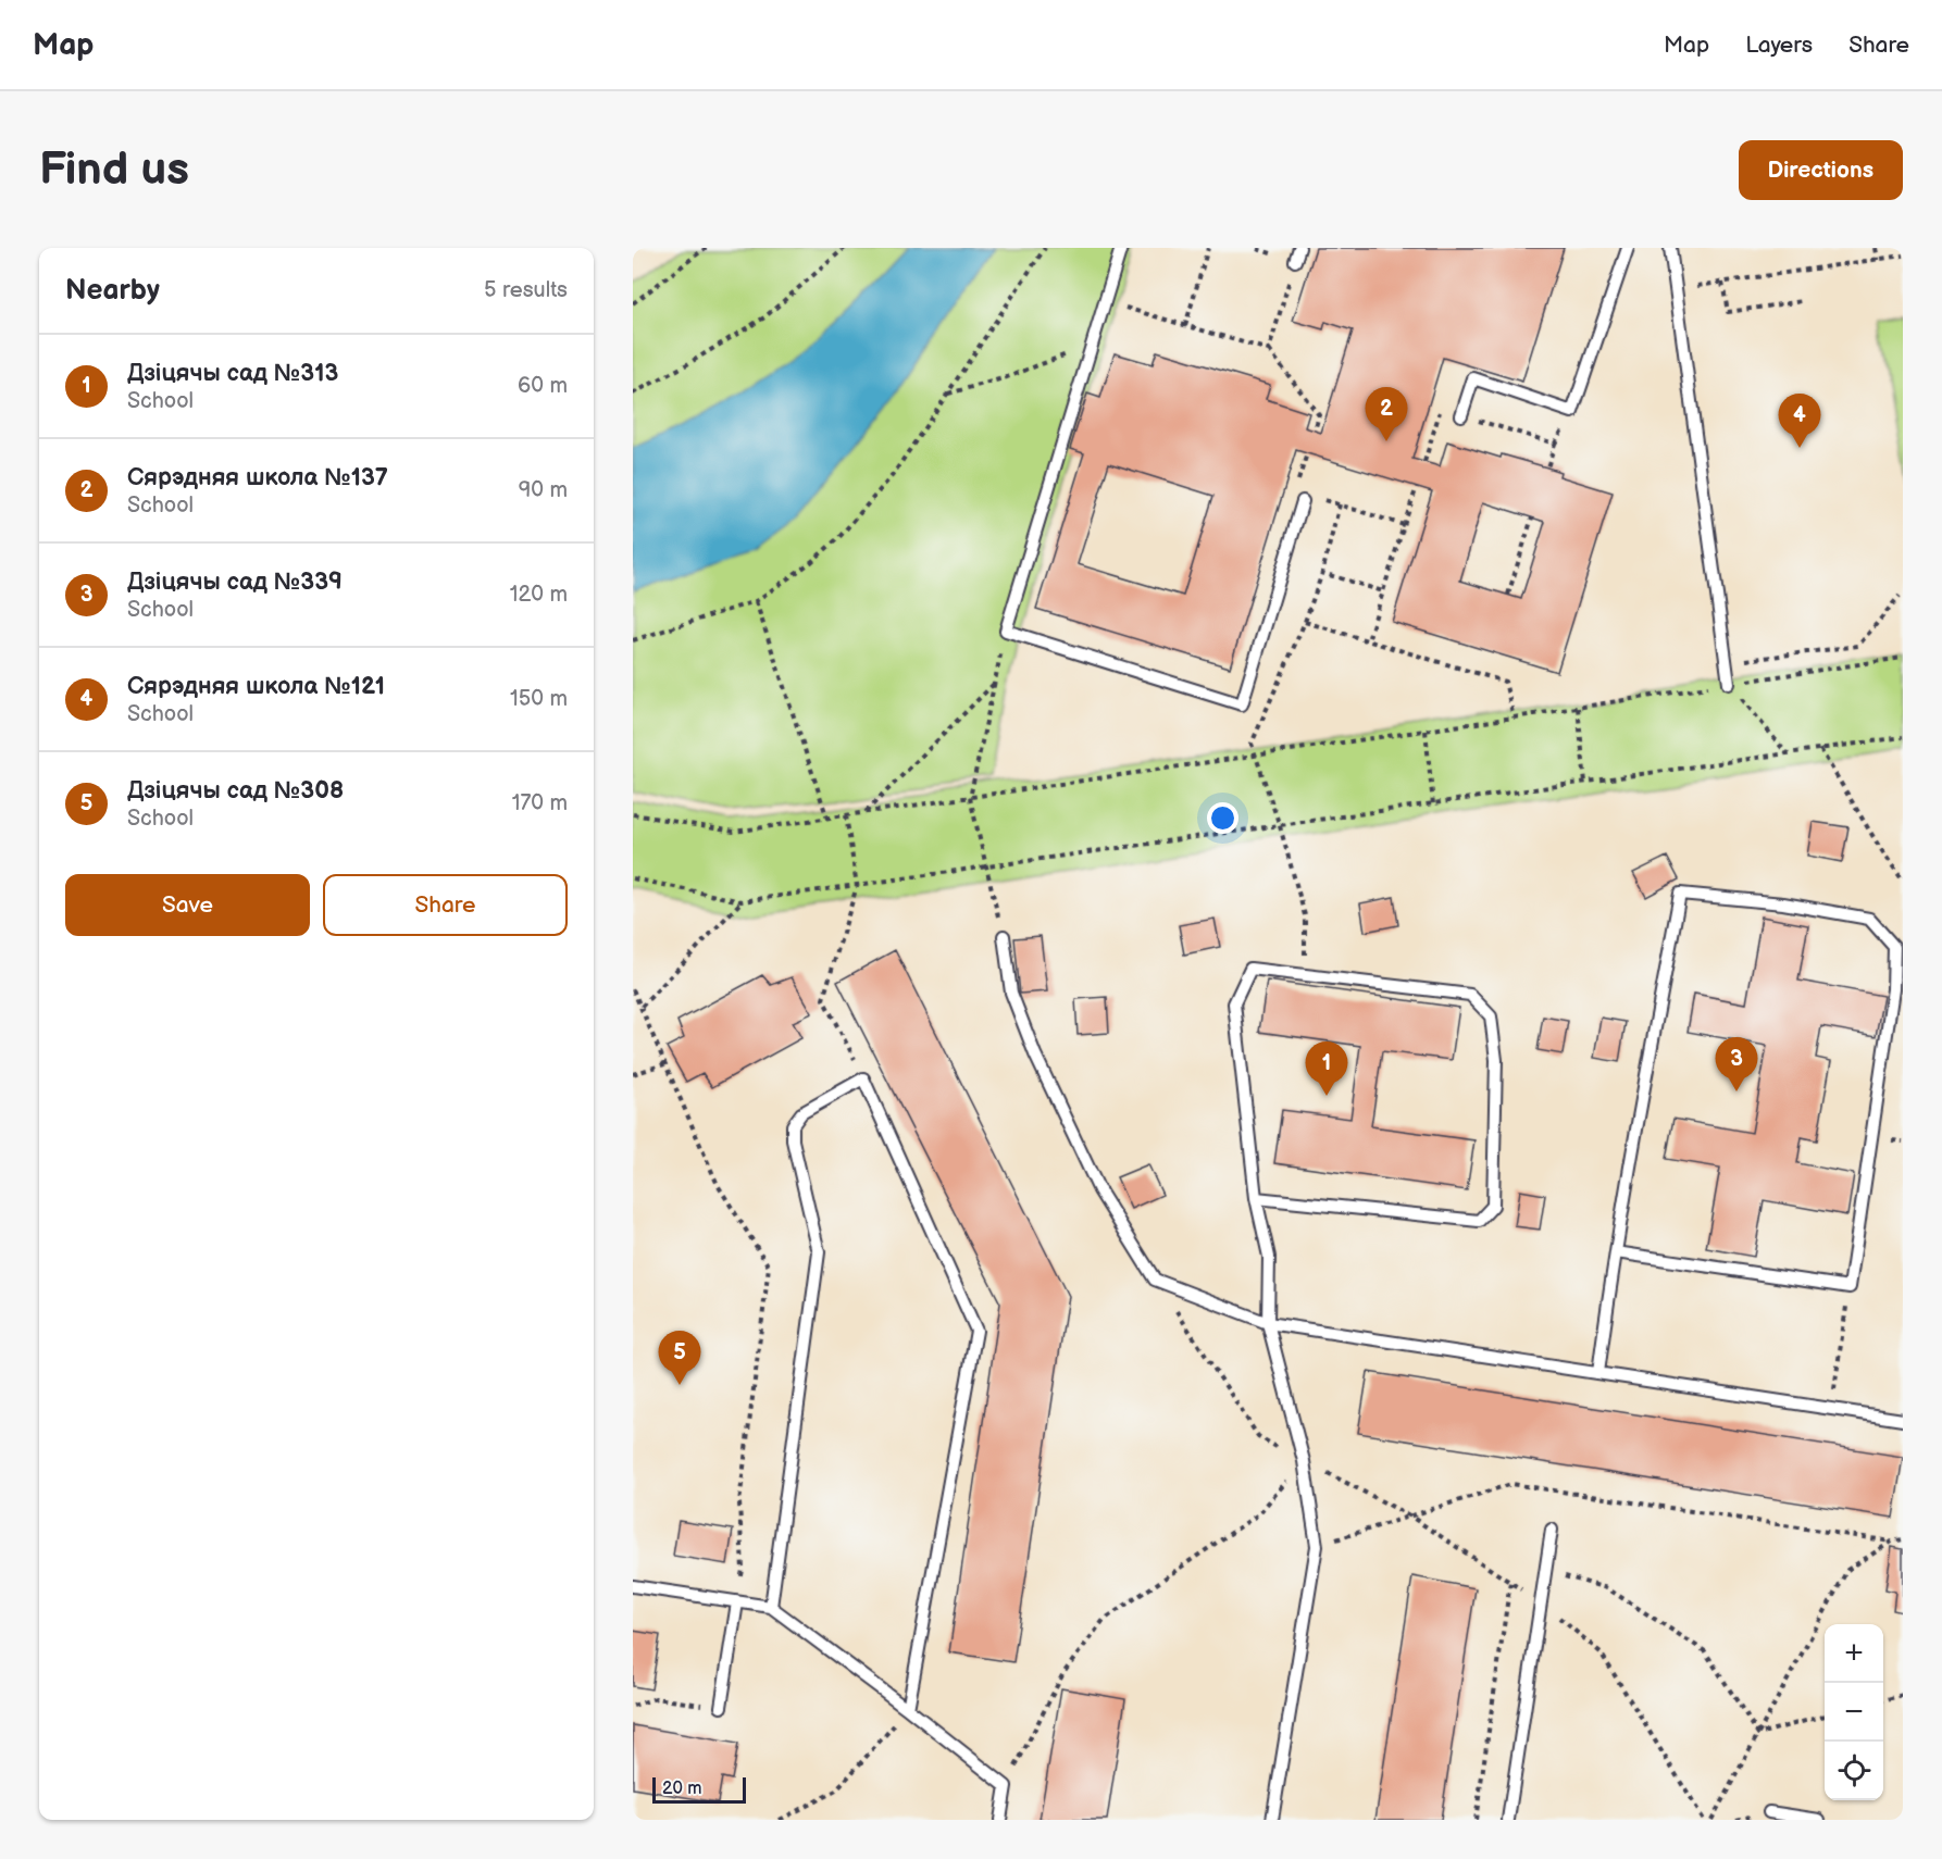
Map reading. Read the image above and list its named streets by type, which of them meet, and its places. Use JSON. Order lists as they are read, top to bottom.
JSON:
{
  "scale_bar": "20 m",
  "page": {
    "header": "Map",
    "nav": ["Map", "Layers", "Share"],
    "buttons": [
      "Directions",
      ["Save", "Share"]
    ],
    "title": "Find us",
    "heading": ["Nearby", "5 results"],
    "list": [
      {
        "mark": "1",
        "name": "Дзіцячы сад №313",
        "note": "School",
        "value": "60 m"
      },
      {
        "mark": "2",
        "name": "Сярэдняя школа №137",
        "note": "School",
        "value": "90 m"
      },
      {
        "mark": "3",
        "name": "Дзіцячы сад №339",
        "note": "School",
        "value": "120 m"
      },
      {
        "mark": "4",
        "name": "Сярэдняя школа №121",
        "note": "School",
        "value": "150 m"
      },
      {
        "mark": "5",
        "name": "Дзіцячы сад №308",
        "note": "School",
        "value": "170 m"
      }
    ],
    "pins": [
      "2",
      "4",
      "3",
      "1",
      "5"
    ],
    "map_buttons": ["+", "−"],
    "scale": "20 m"
  }
}
